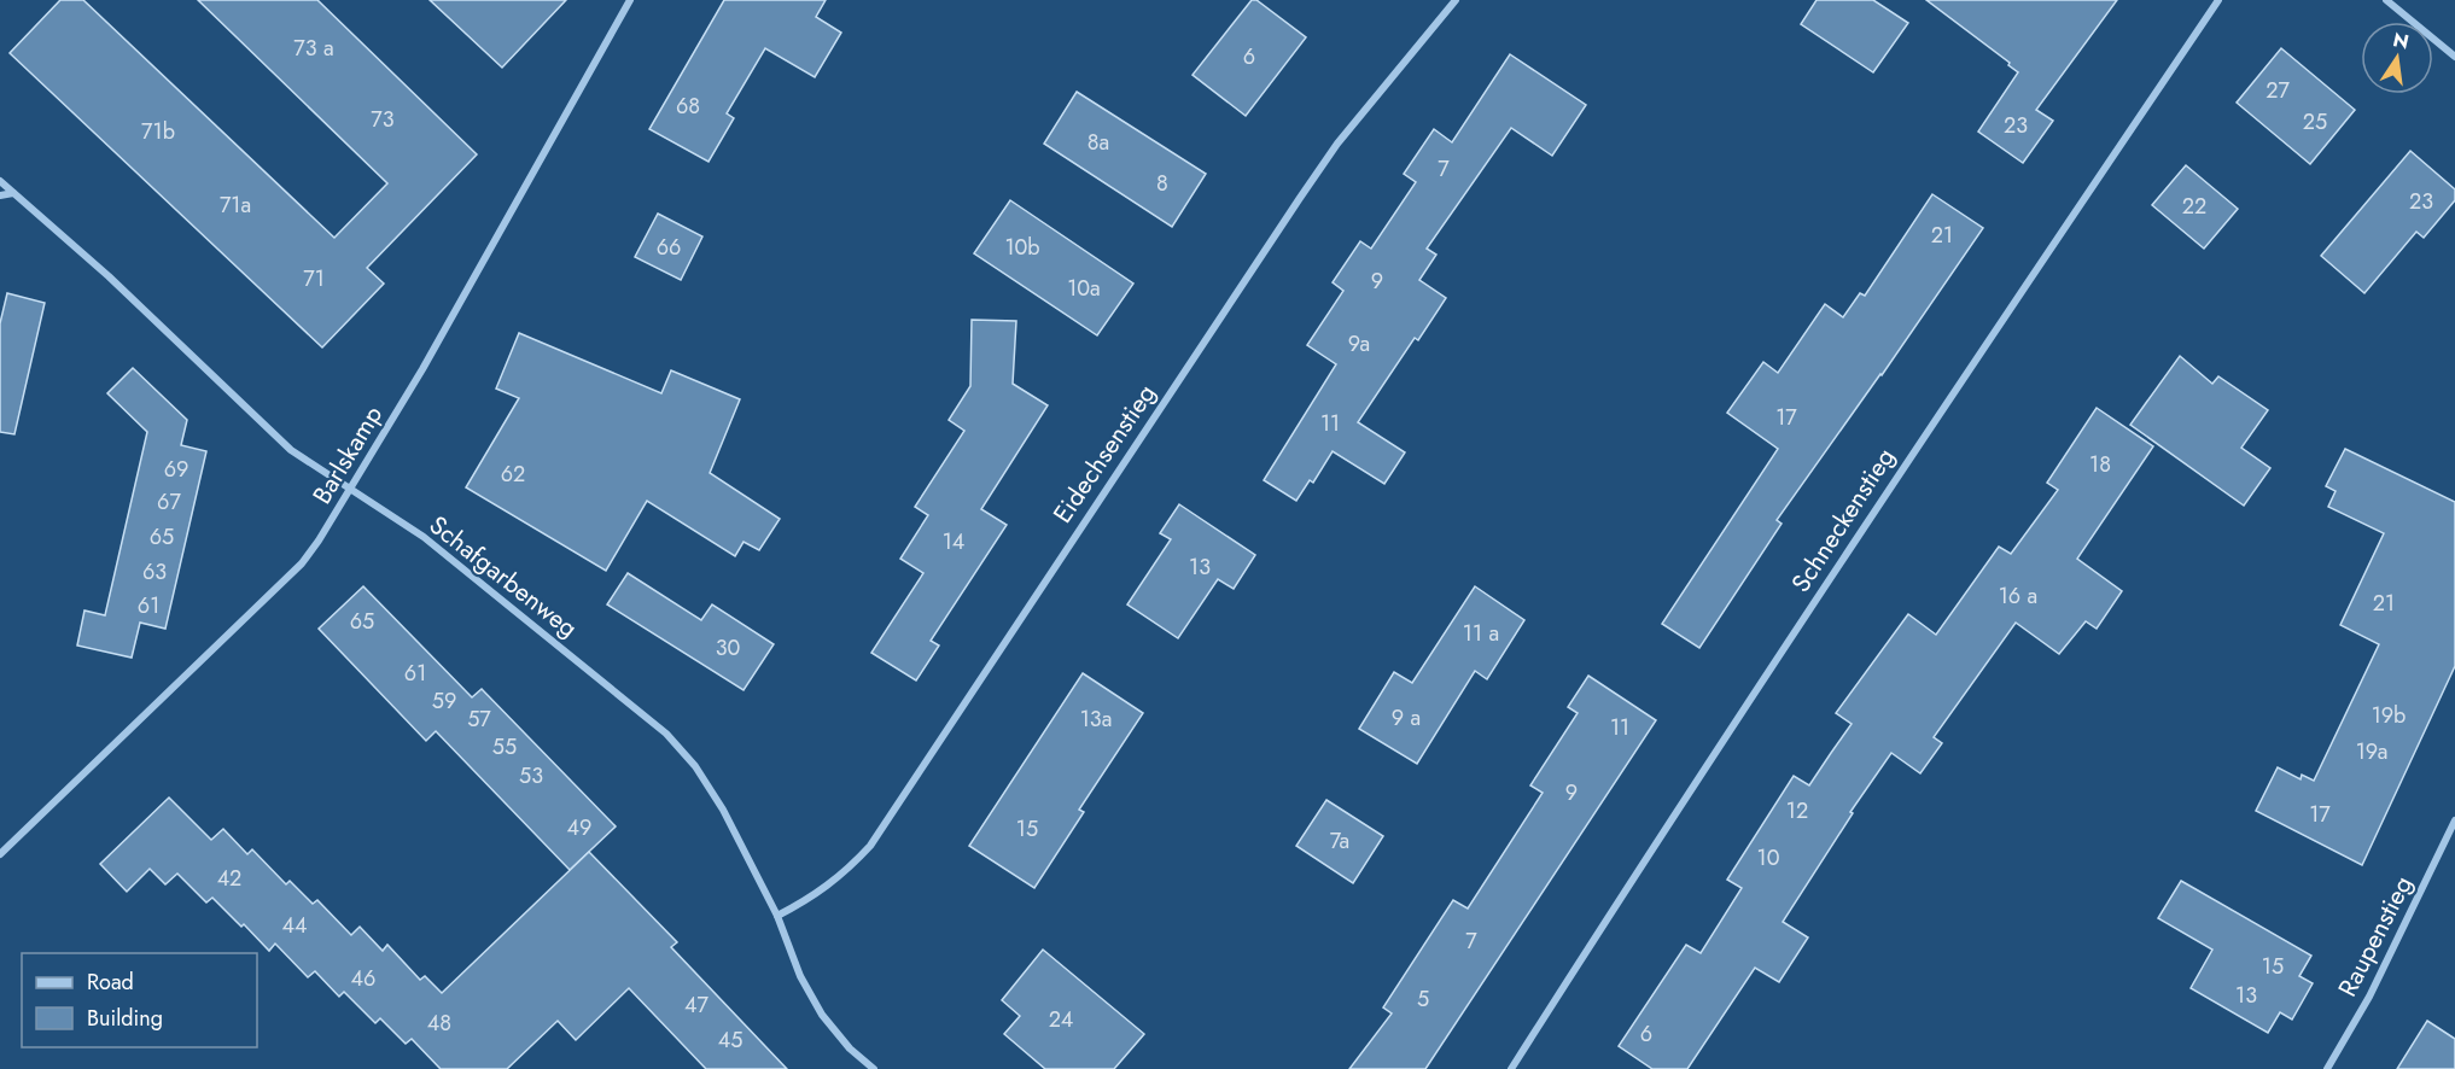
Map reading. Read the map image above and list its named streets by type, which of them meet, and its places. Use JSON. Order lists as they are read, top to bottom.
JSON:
{
  "streets": {
    "street": [
      "Eidechsenstieg",
      "Barlskamp",
      "Schneckenstieg",
      "Schafgarbenweg",
      "Raupenstieg"
    ]
  },
  "crossings": [
    ["Eidechsenstieg", "Schafgarbenweg"],
    ["Barlskamp", "Schafgarbenweg"]
  ],
  "house_numbers": [
    "73 a",
    "6",
    "27",
    "68",
    "73",
    "25",
    "23",
    "71b",
    "8a",
    "7",
    "8",
    "23",
    "71a",
    "22",
    "21",
    "66",
    "10b",
    "71",
    "9",
    "10a",
    "9a",
    "17",
    "11",
    "18",
    "69",
    "62",
    "67",
    "65",
    "14",
    "13",
    "63",
    "16 a",
    "21",
    "61",
    "65",
    "11 a",
    "30",
    "61",
    "59",
    "19b",
    "9 a",
    "57",
    "13a",
    "11",
    "55",
    "19a",
    "53",
    "9",
    "12",
    "17",
    "49",
    "15",
    "7a",
    "10",
    "42",
    "44",
    "7",
    "15",
    "46",
    "13",
    "5",
    "47",
    "24",
    "48",
    "6",
    "45"
  ],
  "legend": ["Road", "Building"],
  "north": "top"
}
